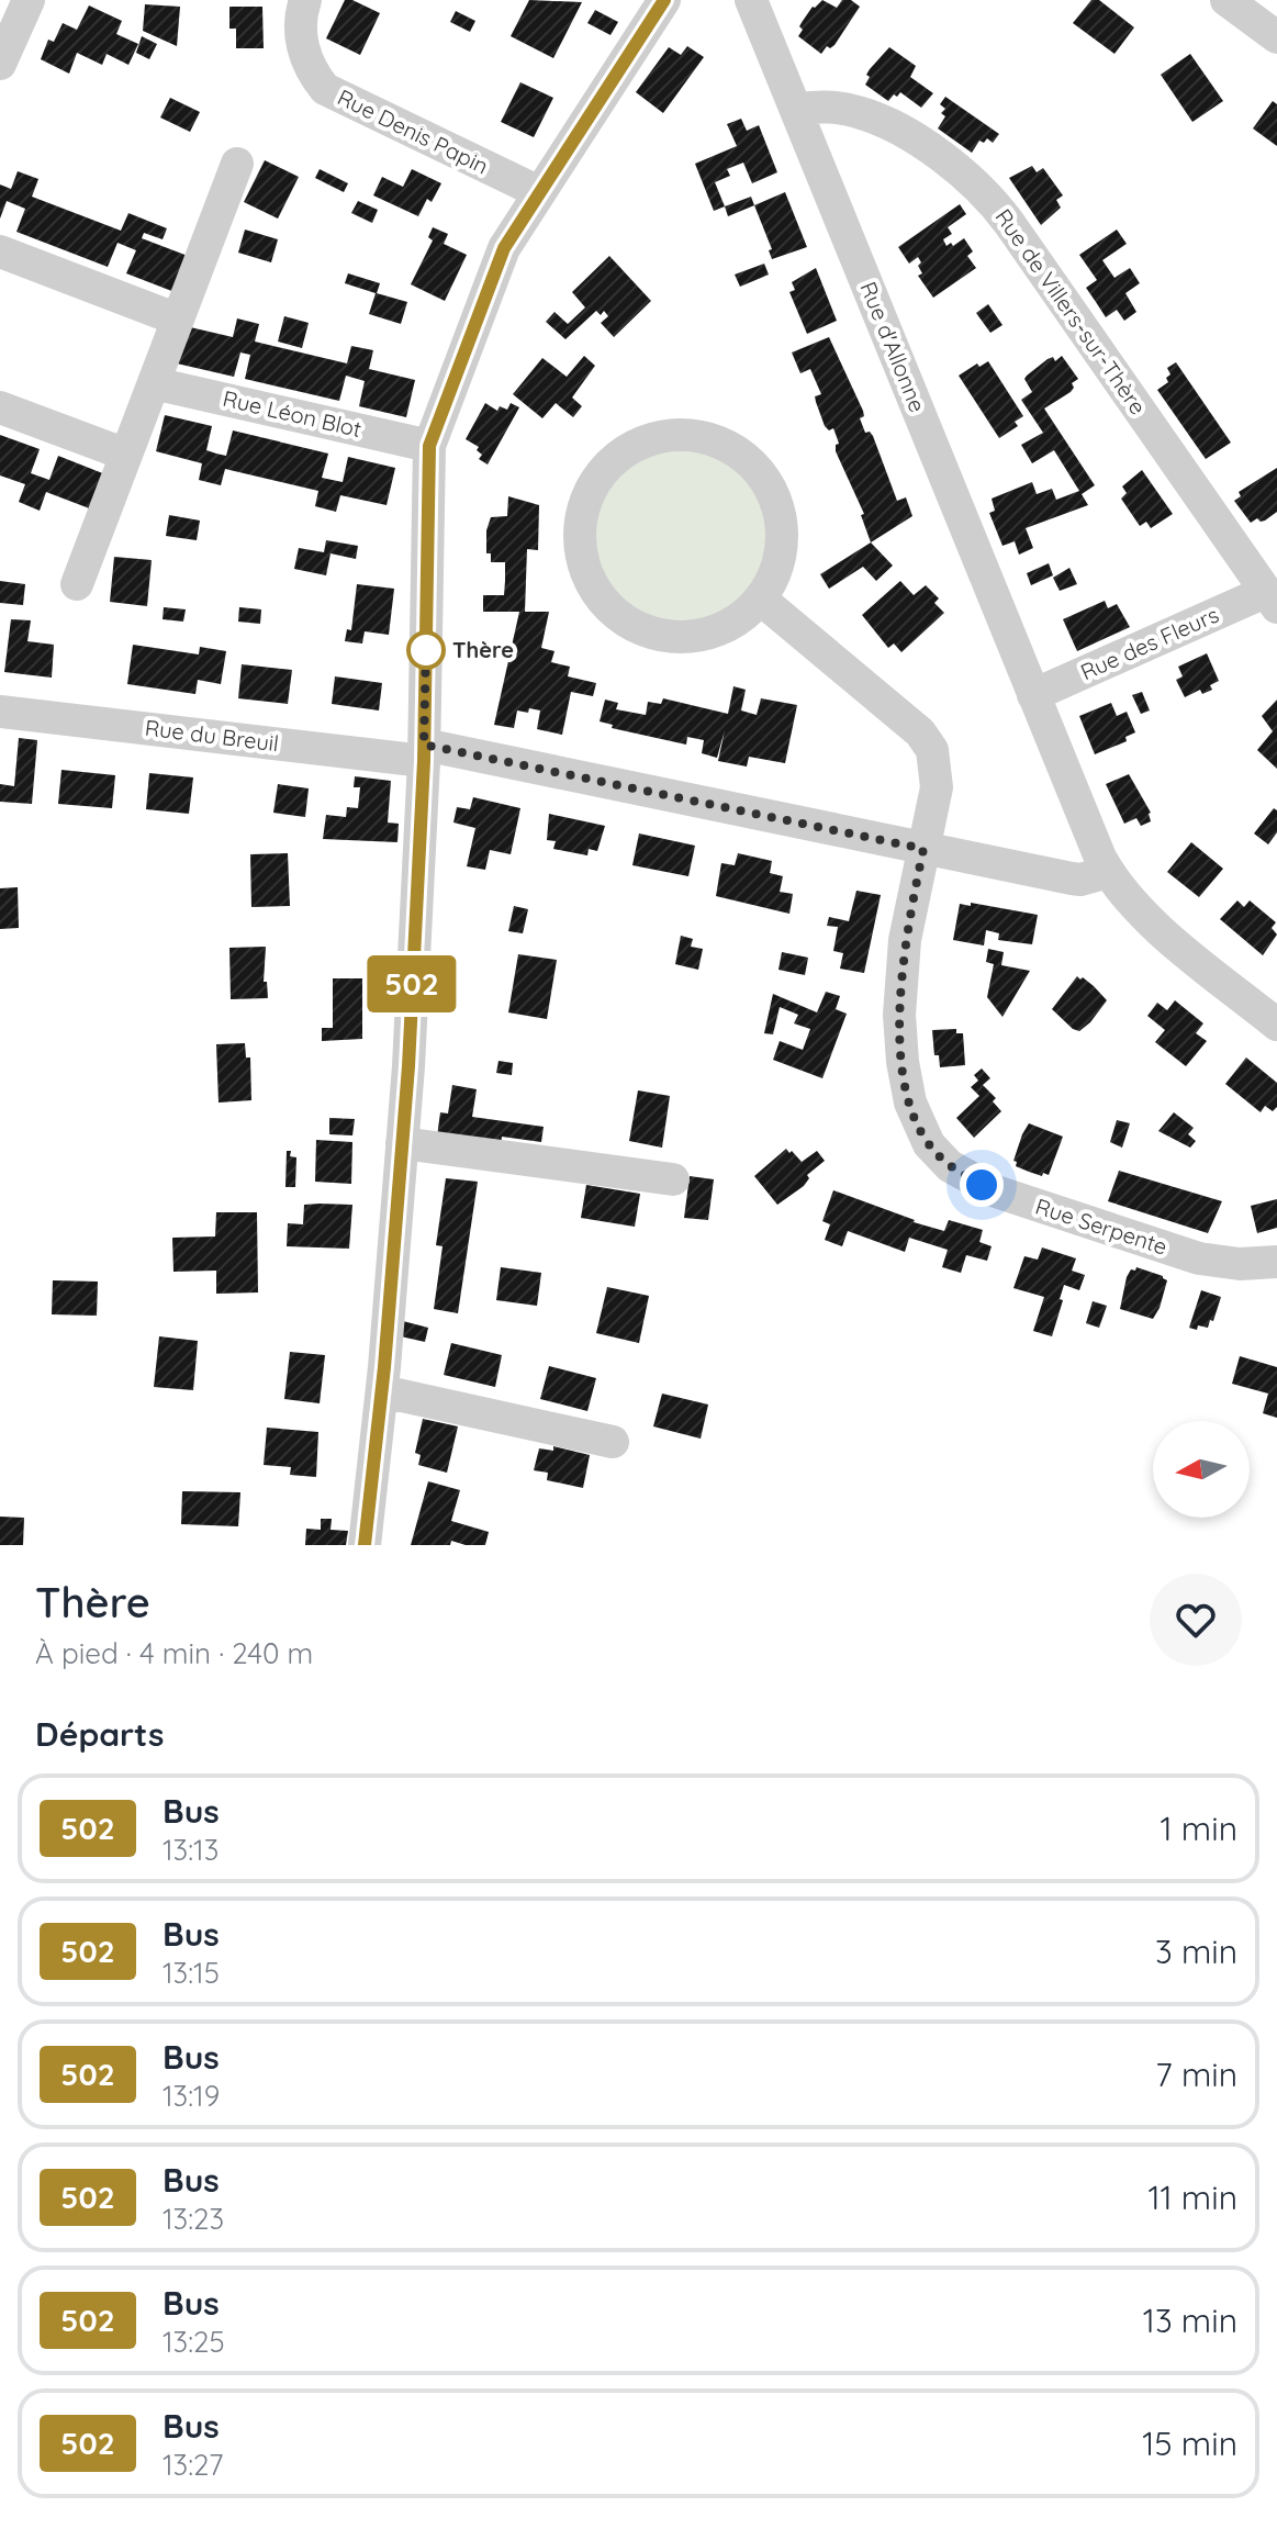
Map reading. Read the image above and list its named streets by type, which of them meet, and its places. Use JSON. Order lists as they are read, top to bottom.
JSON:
{
  "streets": {
    "street": [
      "Rue Denis Papin",
      "Rue de Villers-sur-Thère",
      "Rue d'Allonne",
      "Rue Léon Blot",
      "Rue des Fleurs",
      "Rue du Breuil",
      "Rue Serpente"
    ]
  },
  "crossings": [
    ["Rue de Villers-sur-Thère", "Rue d'Allonne"],
    ["Rue de Villers-sur-Thère", "Rue des Fleurs"],
    ["Rue d'Allonne", "Rue des Fleurs"],
    ["Rue d'Allonne", "Rue du Breuil"],
    ["Rue du Breuil", "Rue Serpente"]
  ],
  "places": ["Thère"],
  "lines": ["bus line 502"],
  "north": "left",
  "page": {
    "on_map": "502",
    "heading": [
      ["Thère", "À pied · 4 min · 240 m"],
      "Départs"
    ],
    "list": [
      {
        "mark": "502",
        "name": "Bus",
        "note": "13:13",
        "value": "1 min"
      },
      {
        "mark": "502",
        "name": "Bus",
        "note": "13:15",
        "value": "3 min"
      },
      {
        "mark": "502",
        "name": "Bus",
        "note": "13:19",
        "value": "7 min"
      },
      {
        "mark": "502",
        "name": "Bus",
        "note": "13:23",
        "value": "11 min"
      },
      {
        "mark": "502",
        "name": "Bus",
        "note": "13:25",
        "value": "13 min"
      },
      {
        "mark": "502",
        "name": "Bus",
        "note": "13:27",
        "value": "15 min"
      }
    ]
  }
}
